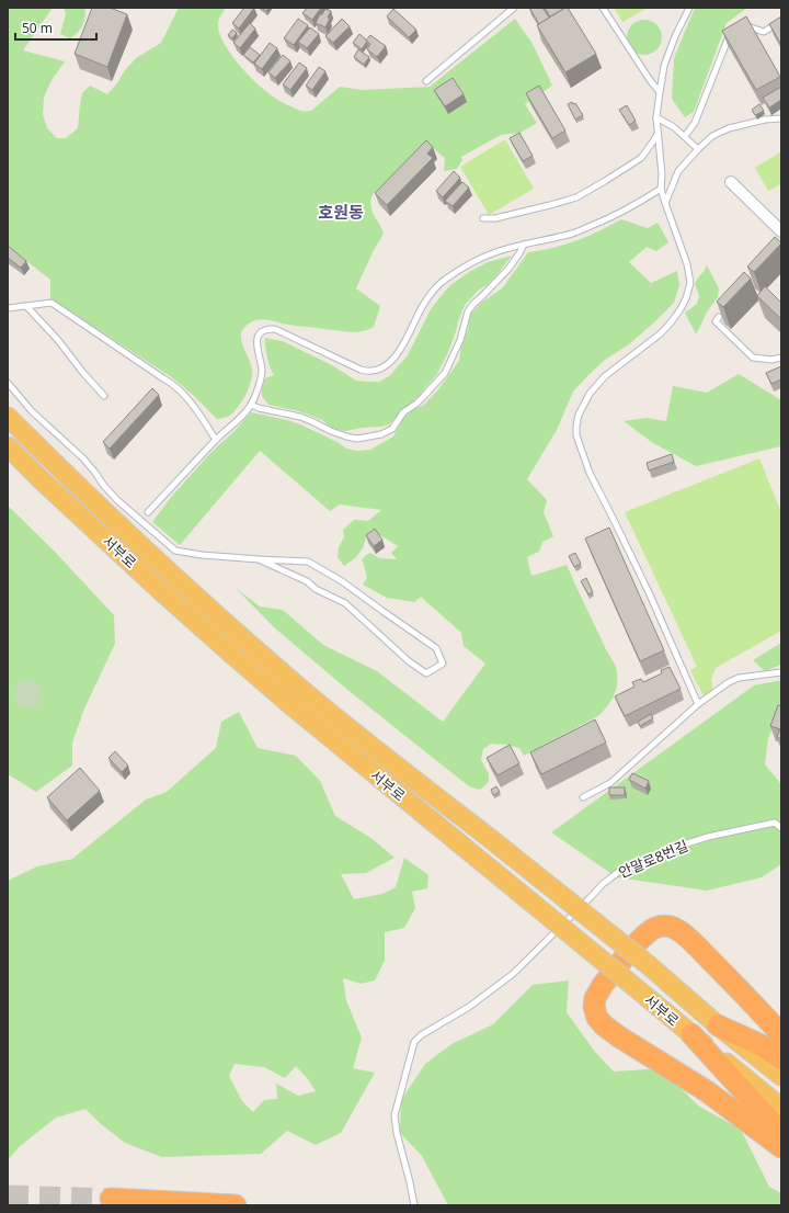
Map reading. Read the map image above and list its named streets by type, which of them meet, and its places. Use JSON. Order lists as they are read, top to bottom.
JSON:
{
  "streets": {
    "highway": ["서부로"],
    "lane": ["안말로8번길"]
  },
  "districts": ["호원동"],
  "scale_bar": "50 m"
}
